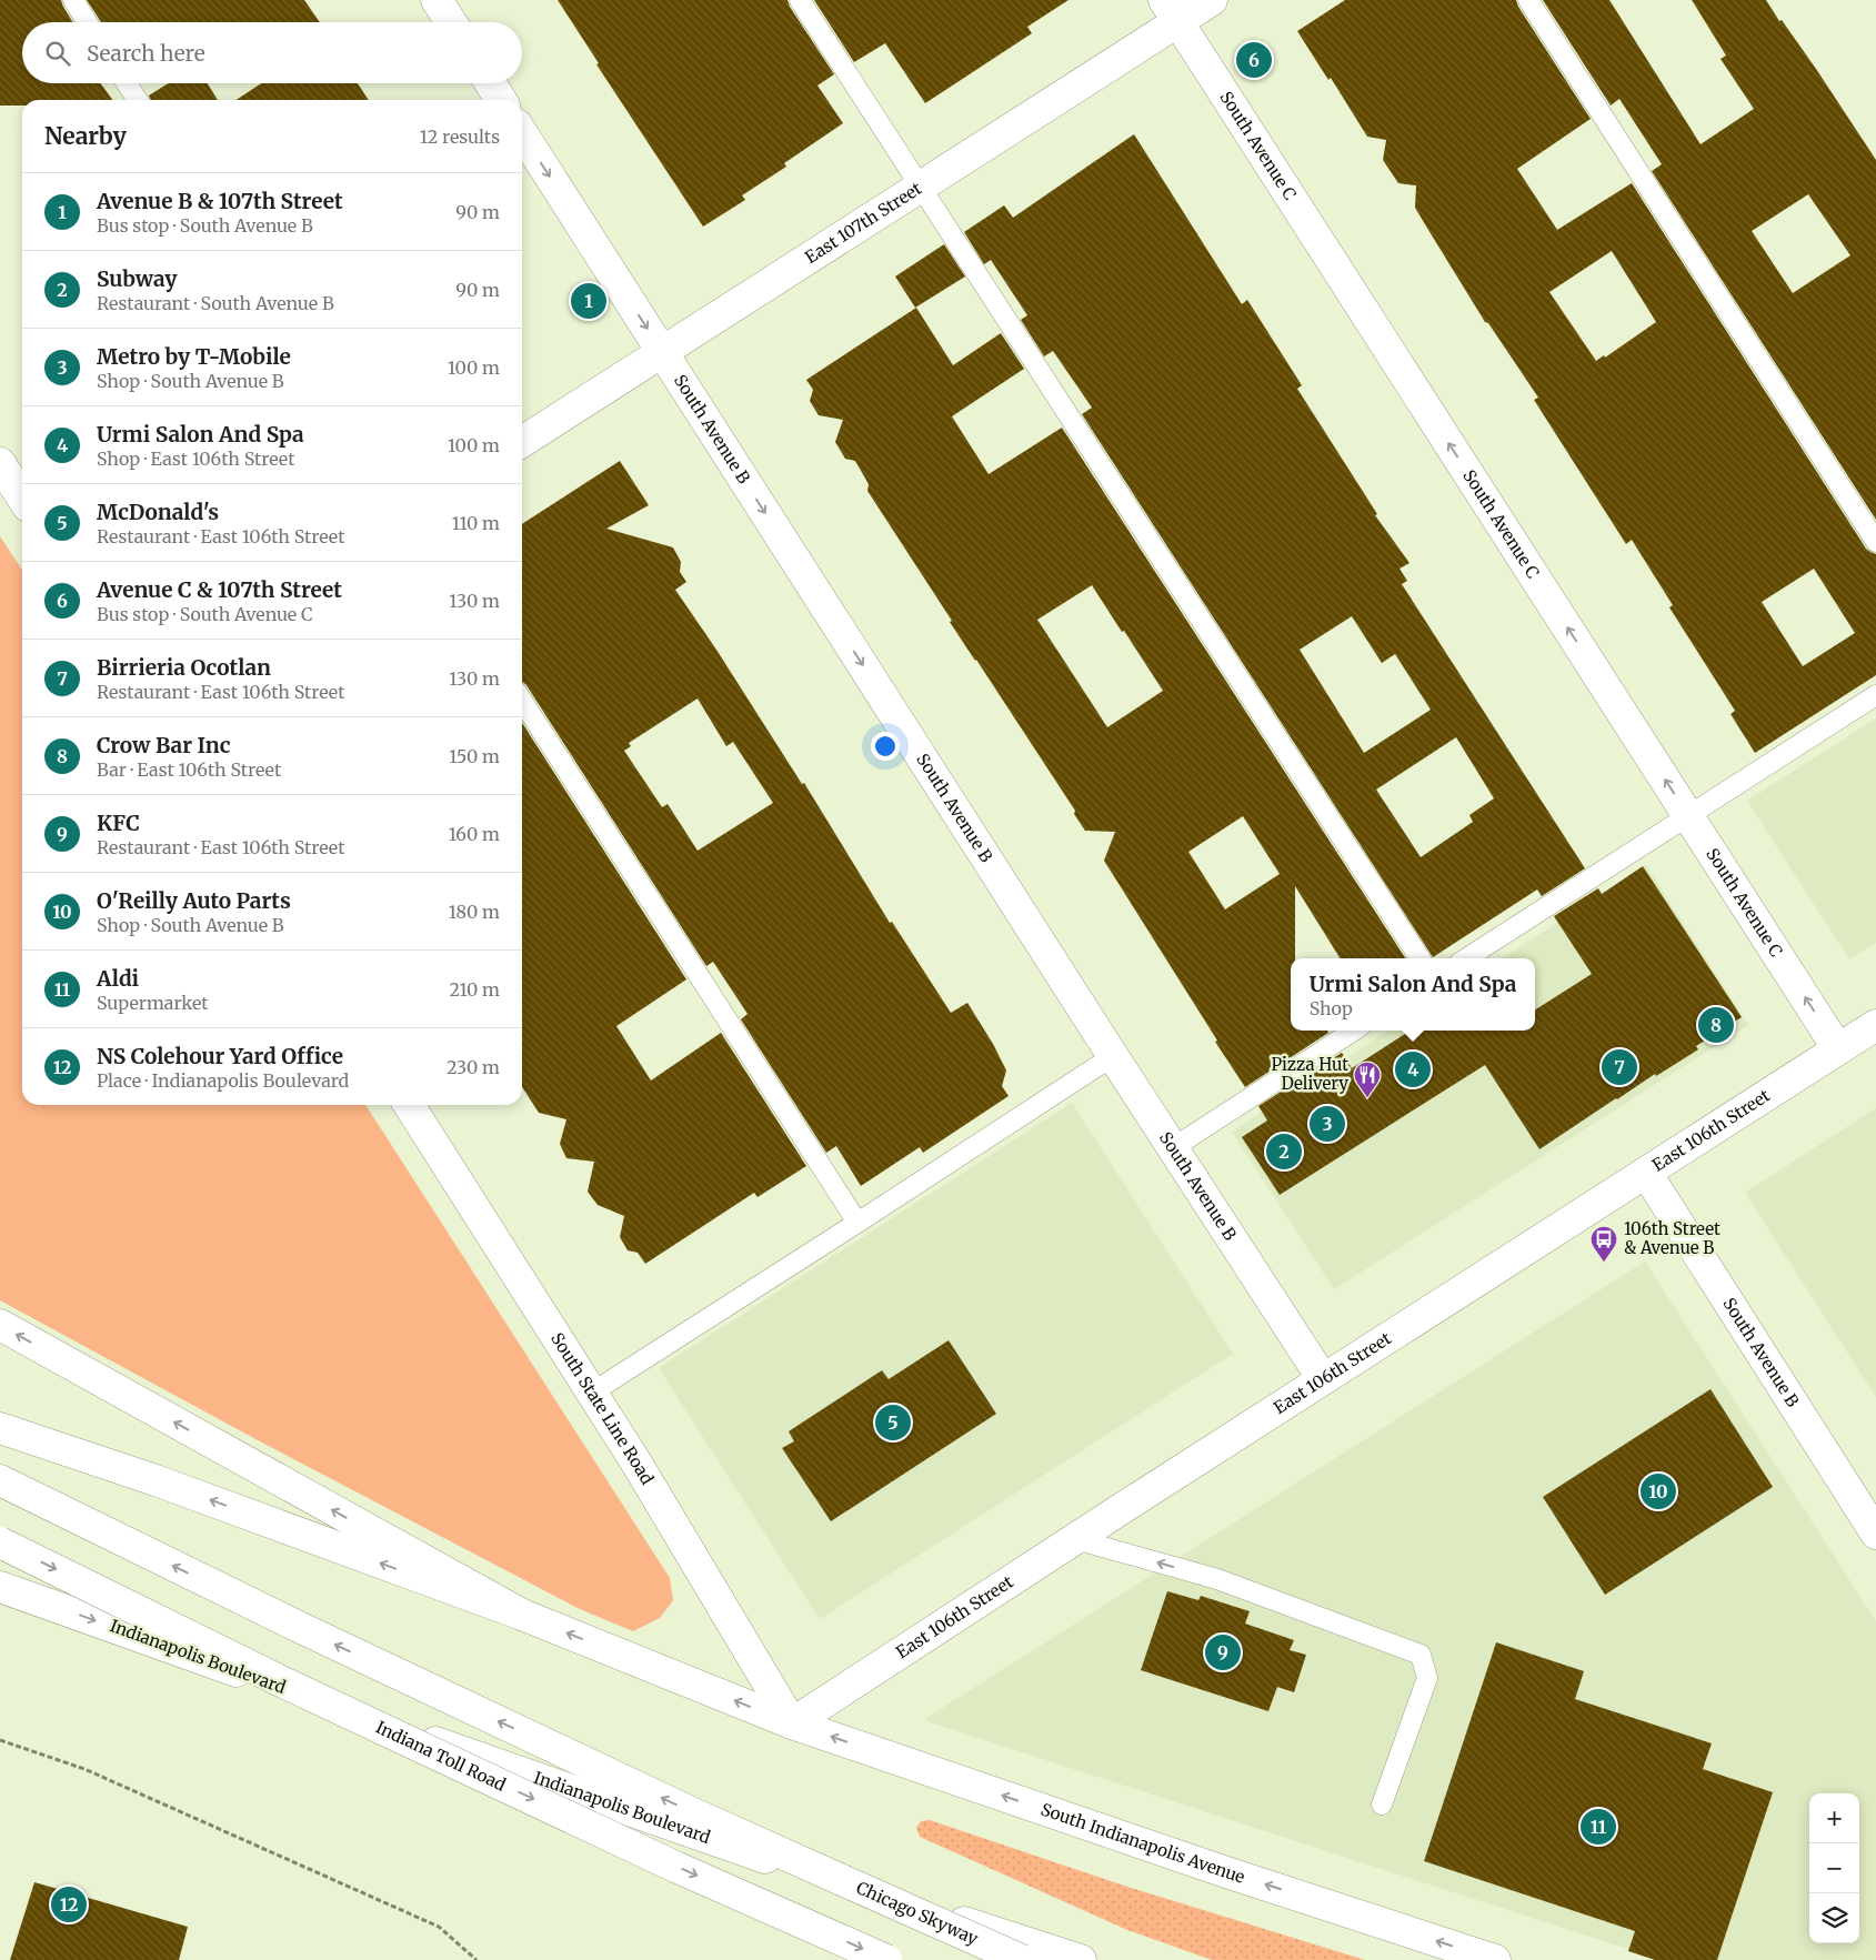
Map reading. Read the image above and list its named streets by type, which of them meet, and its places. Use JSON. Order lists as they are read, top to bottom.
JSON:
{
  "streets": {
    "main road": [
      "South Avenue C",
      "East 107th Street",
      "South Avenue B",
      "East 106th Street",
      "South State Line Road",
      "Indianapolis Boulevard",
      "Indiana Toll Road",
      "South Indianapolis Avenue",
      "Chicago Skyway"
    ]
  },
  "crossings": [
    ["South Avenue C", "East 107th Street"],
    ["South Avenue C", "East 106th Street"],
    ["East 107th Street", "South Avenue B"],
    ["South Avenue B", "East 106th Street"],
    ["East 106th Street", "South State Line Road"],
    ["East 106th Street", "South Indianapolis Avenue"],
    ["South State Line Road", "South Indianapolis Avenue"]
  ],
  "one_way": ["South Avenue C", "South Avenue B", "South Indianapolis Avenue"],
  "places": {
    "restaurant": ["Pizza Hut Delivery"],
    "bus stop": ["106th Street & Avenue B"]
  },
  "page": {
    "search": "Search here",
    "pins": [
      "6",
      "1",
      "8",
      "7",
      "4",
      "3",
      "2",
      "5",
      "10",
      "9",
      "11",
      "12"
    ],
    "heading": ["Nearby", "12 results"],
    "list": [
      {
        "mark": "1",
        "name": "Avenue B & 107th Street",
        "note": "Bus stop · South Avenue B",
        "value": "90 m"
      },
      {
        "mark": "2",
        "name": "Subway",
        "note": "Restaurant · South Avenue B",
        "value": "90 m"
      },
      {
        "mark": "3",
        "name": "Metro by T-Mobile",
        "note": "Shop · South Avenue B",
        "value": "100 m"
      },
      {
        "mark": "4",
        "name": "Urmi Salon And Spa",
        "note": "Shop · East 106th Street",
        "value": "100 m"
      },
      {
        "mark": "5",
        "name": "McDonald's",
        "note": "Restaurant · East 106th Street",
        "value": "110 m"
      },
      {
        "mark": "6",
        "name": "Avenue C & 107th Street",
        "note": "Bus stop · South Avenue C",
        "value": "130 m"
      },
      {
        "mark": "7",
        "name": "Birrieria Ocotlan",
        "note": "Restaurant · East 106th Street",
        "value": "130 m"
      },
      {
        "mark": "8",
        "name": "Crow Bar Inc",
        "note": "Bar · East 106th Street",
        "value": "150 m"
      },
      {
        "mark": "9",
        "name": "KFC",
        "note": "Restaurant · East 106th Street",
        "value": "160 m"
      },
      {
        "mark": "10",
        "name": "O'Reilly Auto Parts",
        "note": "Shop · South Avenue B",
        "value": "180 m"
      },
      {
        "mark": "11",
        "name": "Aldi",
        "note": "Supermarket",
        "value": "210 m"
      },
      {
        "mark": "12",
        "name": "NS Colehour Yard Office",
        "note": "Place · Indianapolis Boulevard",
        "value": "230 m"
      }
    ],
    "popup": ["Urmi Salon And Spa", "Shop"],
    "map_buttons": ["+", "−"]
  }
}
